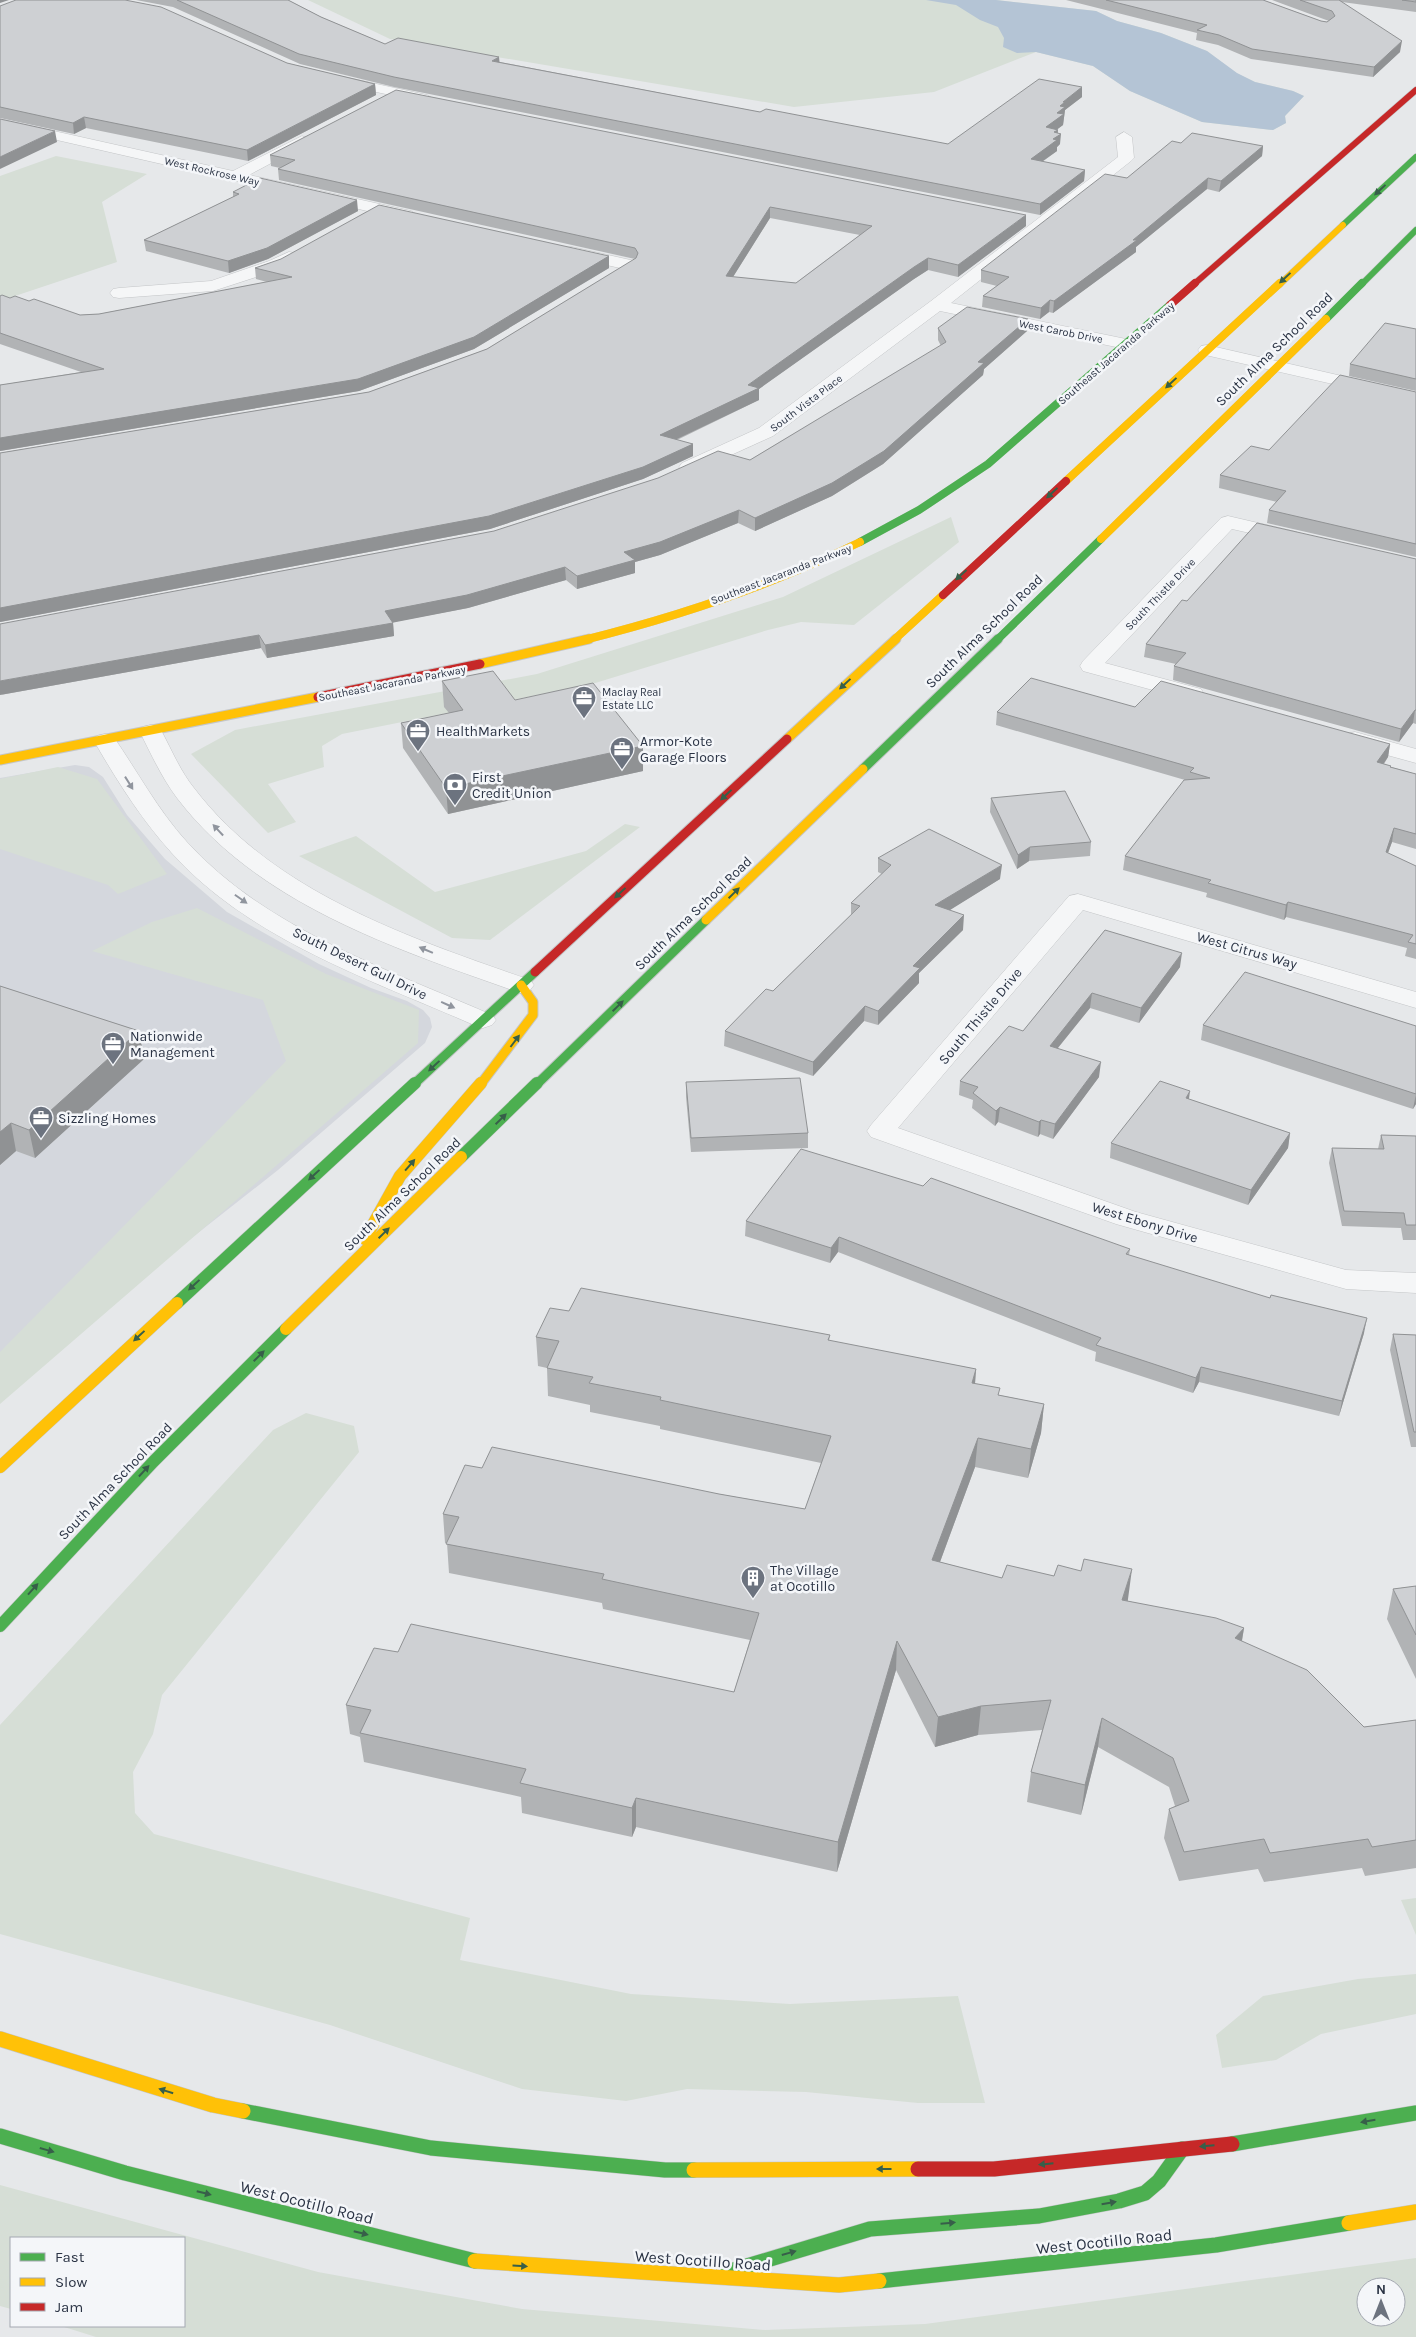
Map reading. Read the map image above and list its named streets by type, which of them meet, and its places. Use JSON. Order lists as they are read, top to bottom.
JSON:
{
  "streets": {
    "main road": ["South Alma School Road", "Southeast Jacaranda Parkway", "West Ocotillo Road"],
    "street": [
      "West Rockrose Way",
      "West Carob Drive",
      "South Vista Place",
      "South Thistle Drive",
      "West Citrus Way",
      "South Desert Gull Drive",
      "West Ebony Drive"
    ]
  },
  "crossings": [
    ["West Carob Drive", "Southeast Jacaranda Parkway"],
    ["West Carob Drive", "South Vista Place"],
    ["Southeast Jacaranda Parkway", "South Desert Gull Drive"],
    ["South Thistle Drive", "West Citrus Way"],
    ["South Thistle Drive", "West Ebony Drive"]
  ],
  "places": {
    "office": [
      "Maclay Real Estate LLC",
      "HealthMarkets",
      "Armor-Kote Garage Floors",
      "Nationwide Management",
      "Sizzling Homes"
    ],
    "bank": ["First Credit Union"],
    "building": ["The Village at Ocotillo"]
  },
  "legend": ["Fast", "Slow", "Jam"],
  "north": "top"
}
